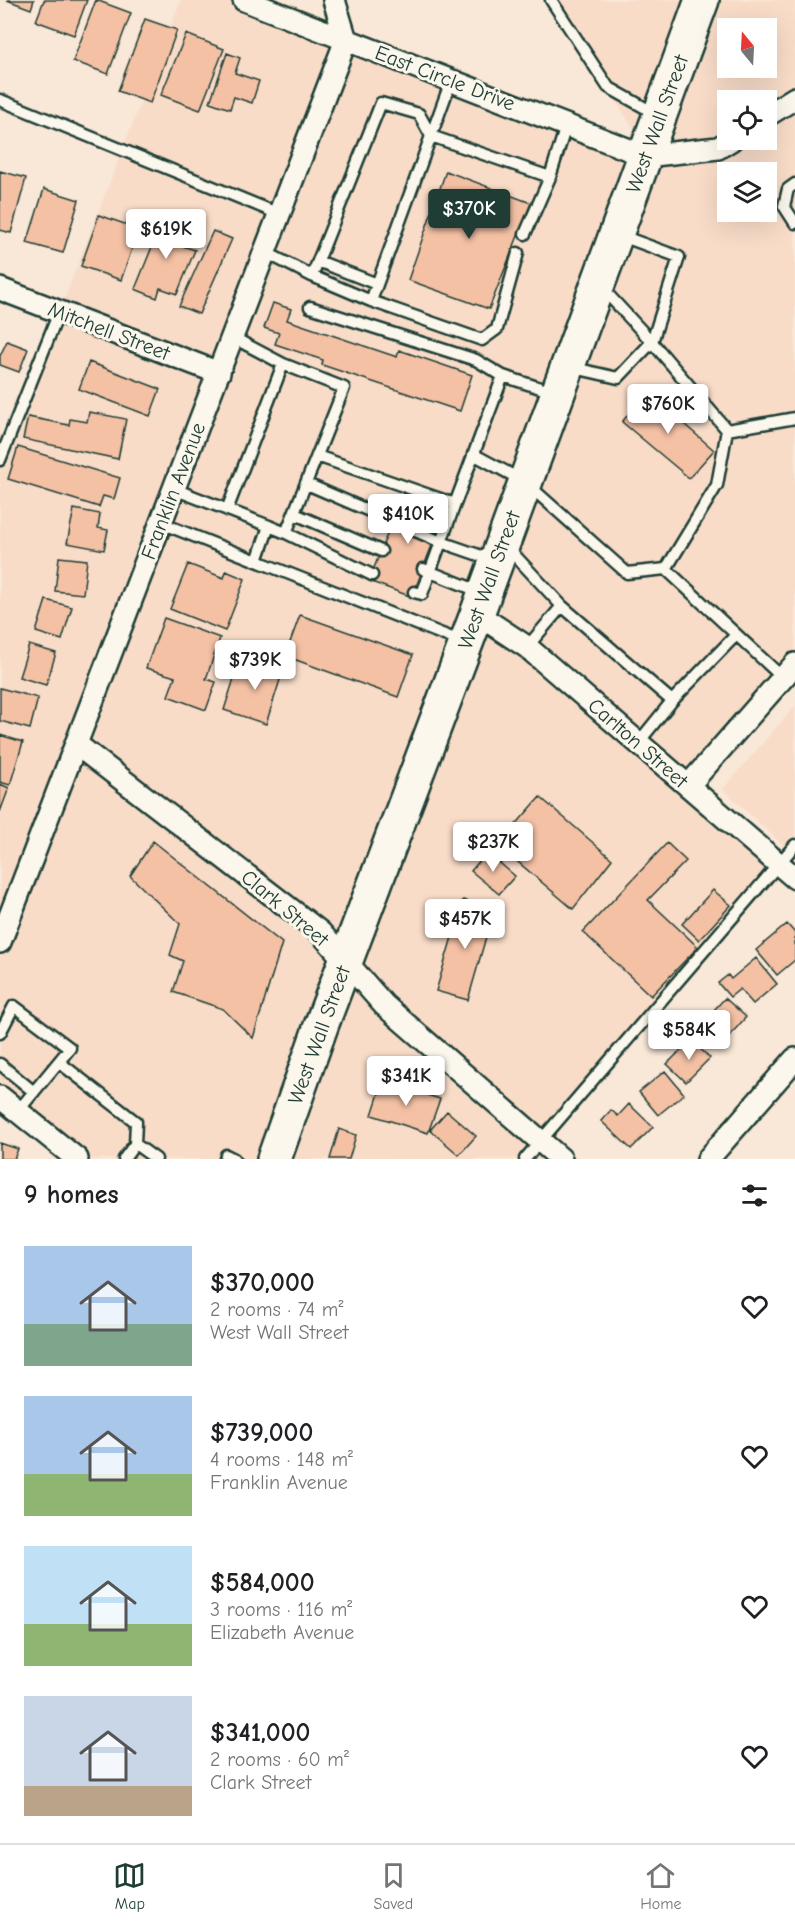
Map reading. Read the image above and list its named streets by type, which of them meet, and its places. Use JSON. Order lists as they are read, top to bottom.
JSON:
{
  "streets": {
    "main road": ["West Wall Street"],
    "street": [
      "East Circle Drive",
      "Mitchell Street",
      "Franklin Avenue",
      "Carlton Street",
      "Clark Street"
    ]
  },
  "crossings": [
    ["East Circle Drive", "West Wall Street"],
    ["East Circle Drive", "Franklin Avenue"],
    ["West Wall Street", "Carlton Street"],
    ["West Wall Street", "Clark Street"],
    ["Mitchell Street", "Franklin Avenue"],
    ["Franklin Avenue", "Clark Street"]
  ],
  "north": "top",
  "page": {
    "price": [
      "$370K",
      "$619K",
      "$760K",
      "$410K",
      "$739K",
      "$237K",
      "$457K",
      "$584K",
      "$341K"
    ],
    "heading": "9 homes",
    "list": [
      {
        "name": "$370,000",
        "note": "2 rooms · 74 m² · West Wall Street"
      },
      {
        "name": "$739,000",
        "note": "4 rooms · 148 m² · Franklin Avenue"
      },
      {
        "name": "$584,000",
        "note": "3 rooms · 116 m² · Elizabeth Avenue"
      },
      {
        "name": "$341,000",
        "note": "2 rooms · 60 m² · Clark Street"
      }
    ],
    "tabs": ["Map", "Saved", "Home"]
  }
}
